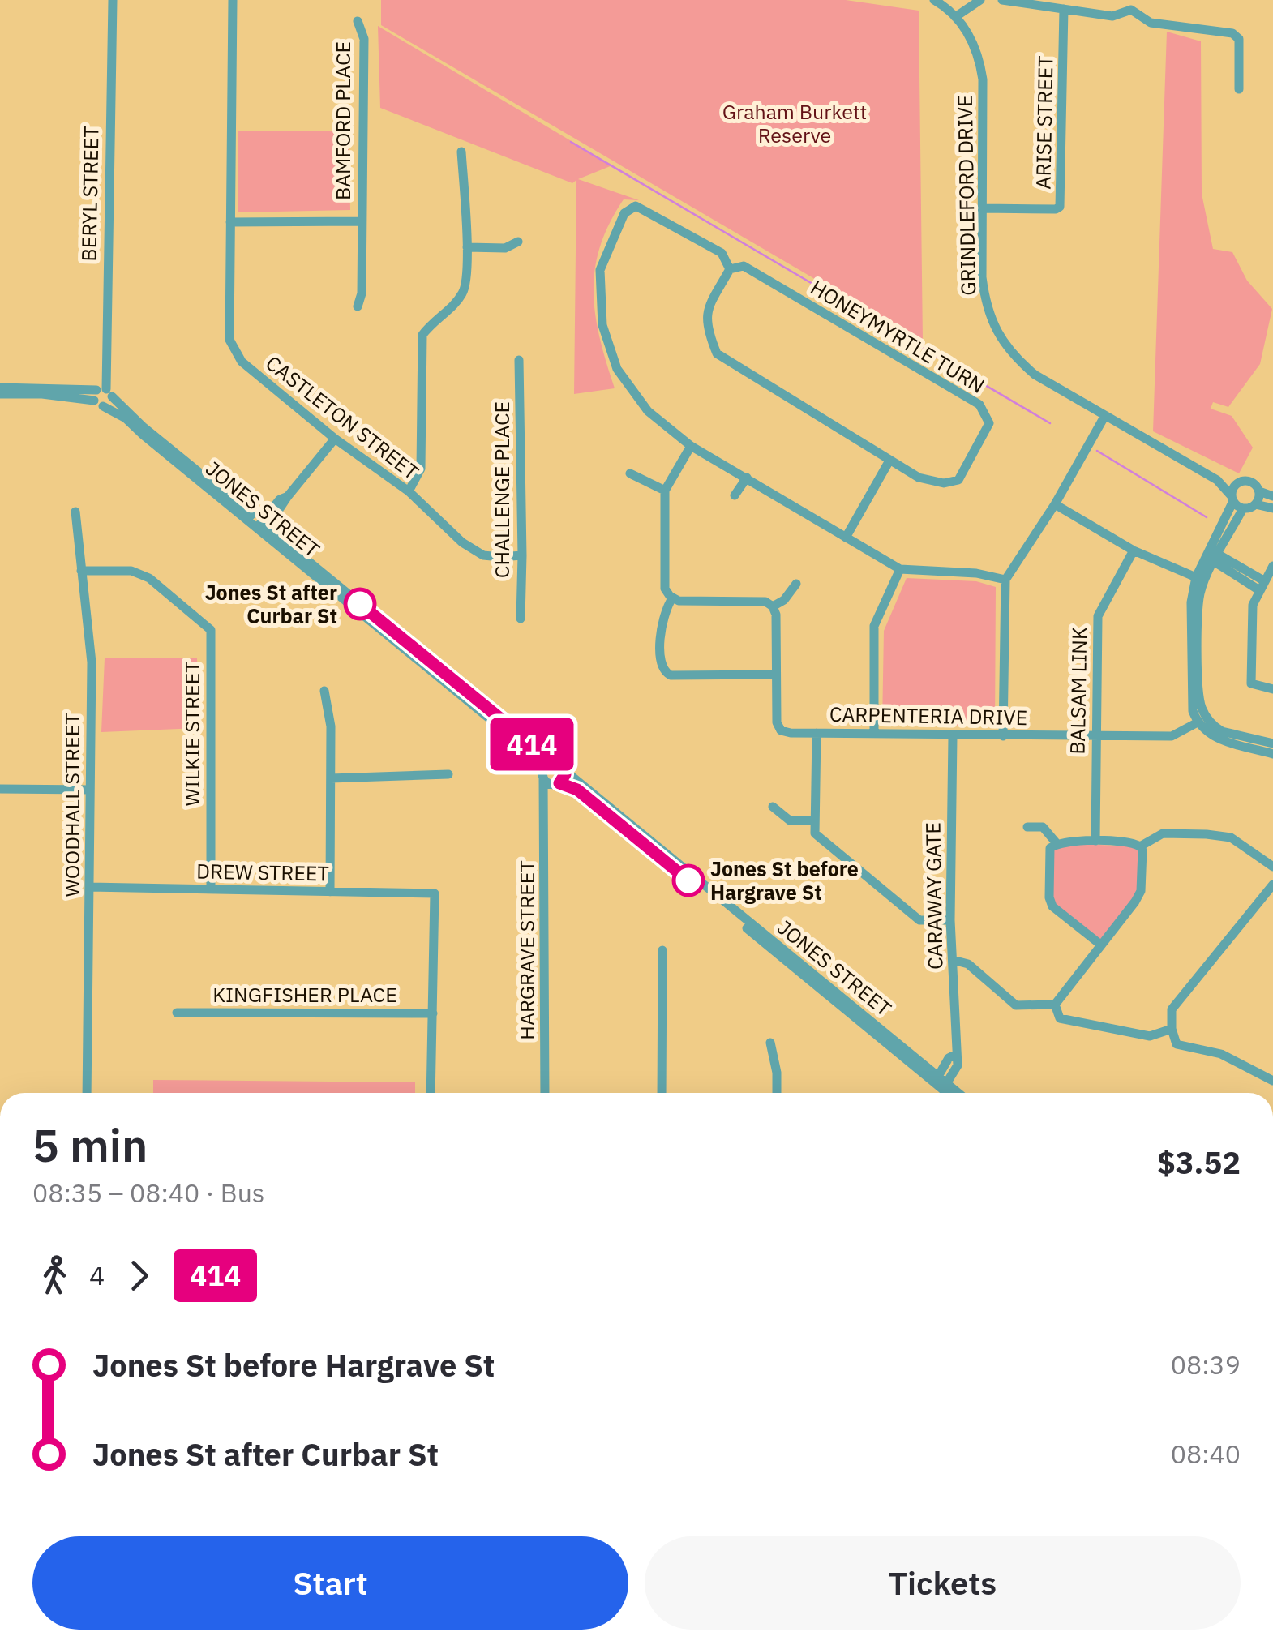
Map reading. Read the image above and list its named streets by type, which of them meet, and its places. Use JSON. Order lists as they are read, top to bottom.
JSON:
{
  "streets": {
    "street": [
      "BAMFORD PLACE",
      "ARISE STREET",
      "BERYL STREET",
      "GRINDLEFORD DRIVE",
      "HONEYMYRTLE TURN",
      "CASTLETON STREET",
      "CHALLENGE PLACE",
      "JONES STREET",
      "BALSAM LINK",
      "CARPENTERIA DRIVE",
      "WILKIE STREET",
      "WOODHALL STREET",
      "DREW STREET",
      "CARAWAY GATE",
      "HARGRAVE STREET",
      "KINGFISHER PLACE"
    ]
  },
  "crossings": [
    ["BAMFORD PLACE", "CASTLETON STREET"],
    ["ARISE STREET", "GRINDLEFORD DRIVE"],
    ["BERYL STREET", "JONES STREET"],
    ["CASTLETON STREET", "CHALLENGE PLACE"],
    ["JONES STREET", "CARAWAY GATE"],
    ["JONES STREET", "HARGRAVE STREET"],
    ["BALSAM LINK", "CARPENTERIA DRIVE"],
    ["CARPENTERIA DRIVE", "CARAWAY GATE"],
    ["WILKIE STREET", "WOODHALL STREET"],
    ["WILKIE STREET", "DREW STREET"],
    ["WOODHALL STREET", "DREW STREET"],
    ["DREW STREET", "KINGFISHER PLACE"]
  ],
  "parks": ["Graham Burkett Reserve"],
  "places": ["Jones St after Curbar St", "Jones St before Hargrave St"],
  "lines": ["bus line 414"],
  "page": {
    "on_map": "414",
    "heading": ["5 min", "08:35 – 08:40 · Bus", "$3.52"],
    "legs": ["4", "414"],
    "list": [
      {
        "name": "Jones St before Hargrave St",
        "value": "08:39"
      },
      {
        "name": "Jones St after Curbar St",
        "value": "08:40"
      }
    ],
    "buttons": ["Start", "Tickets"]
  }
}
